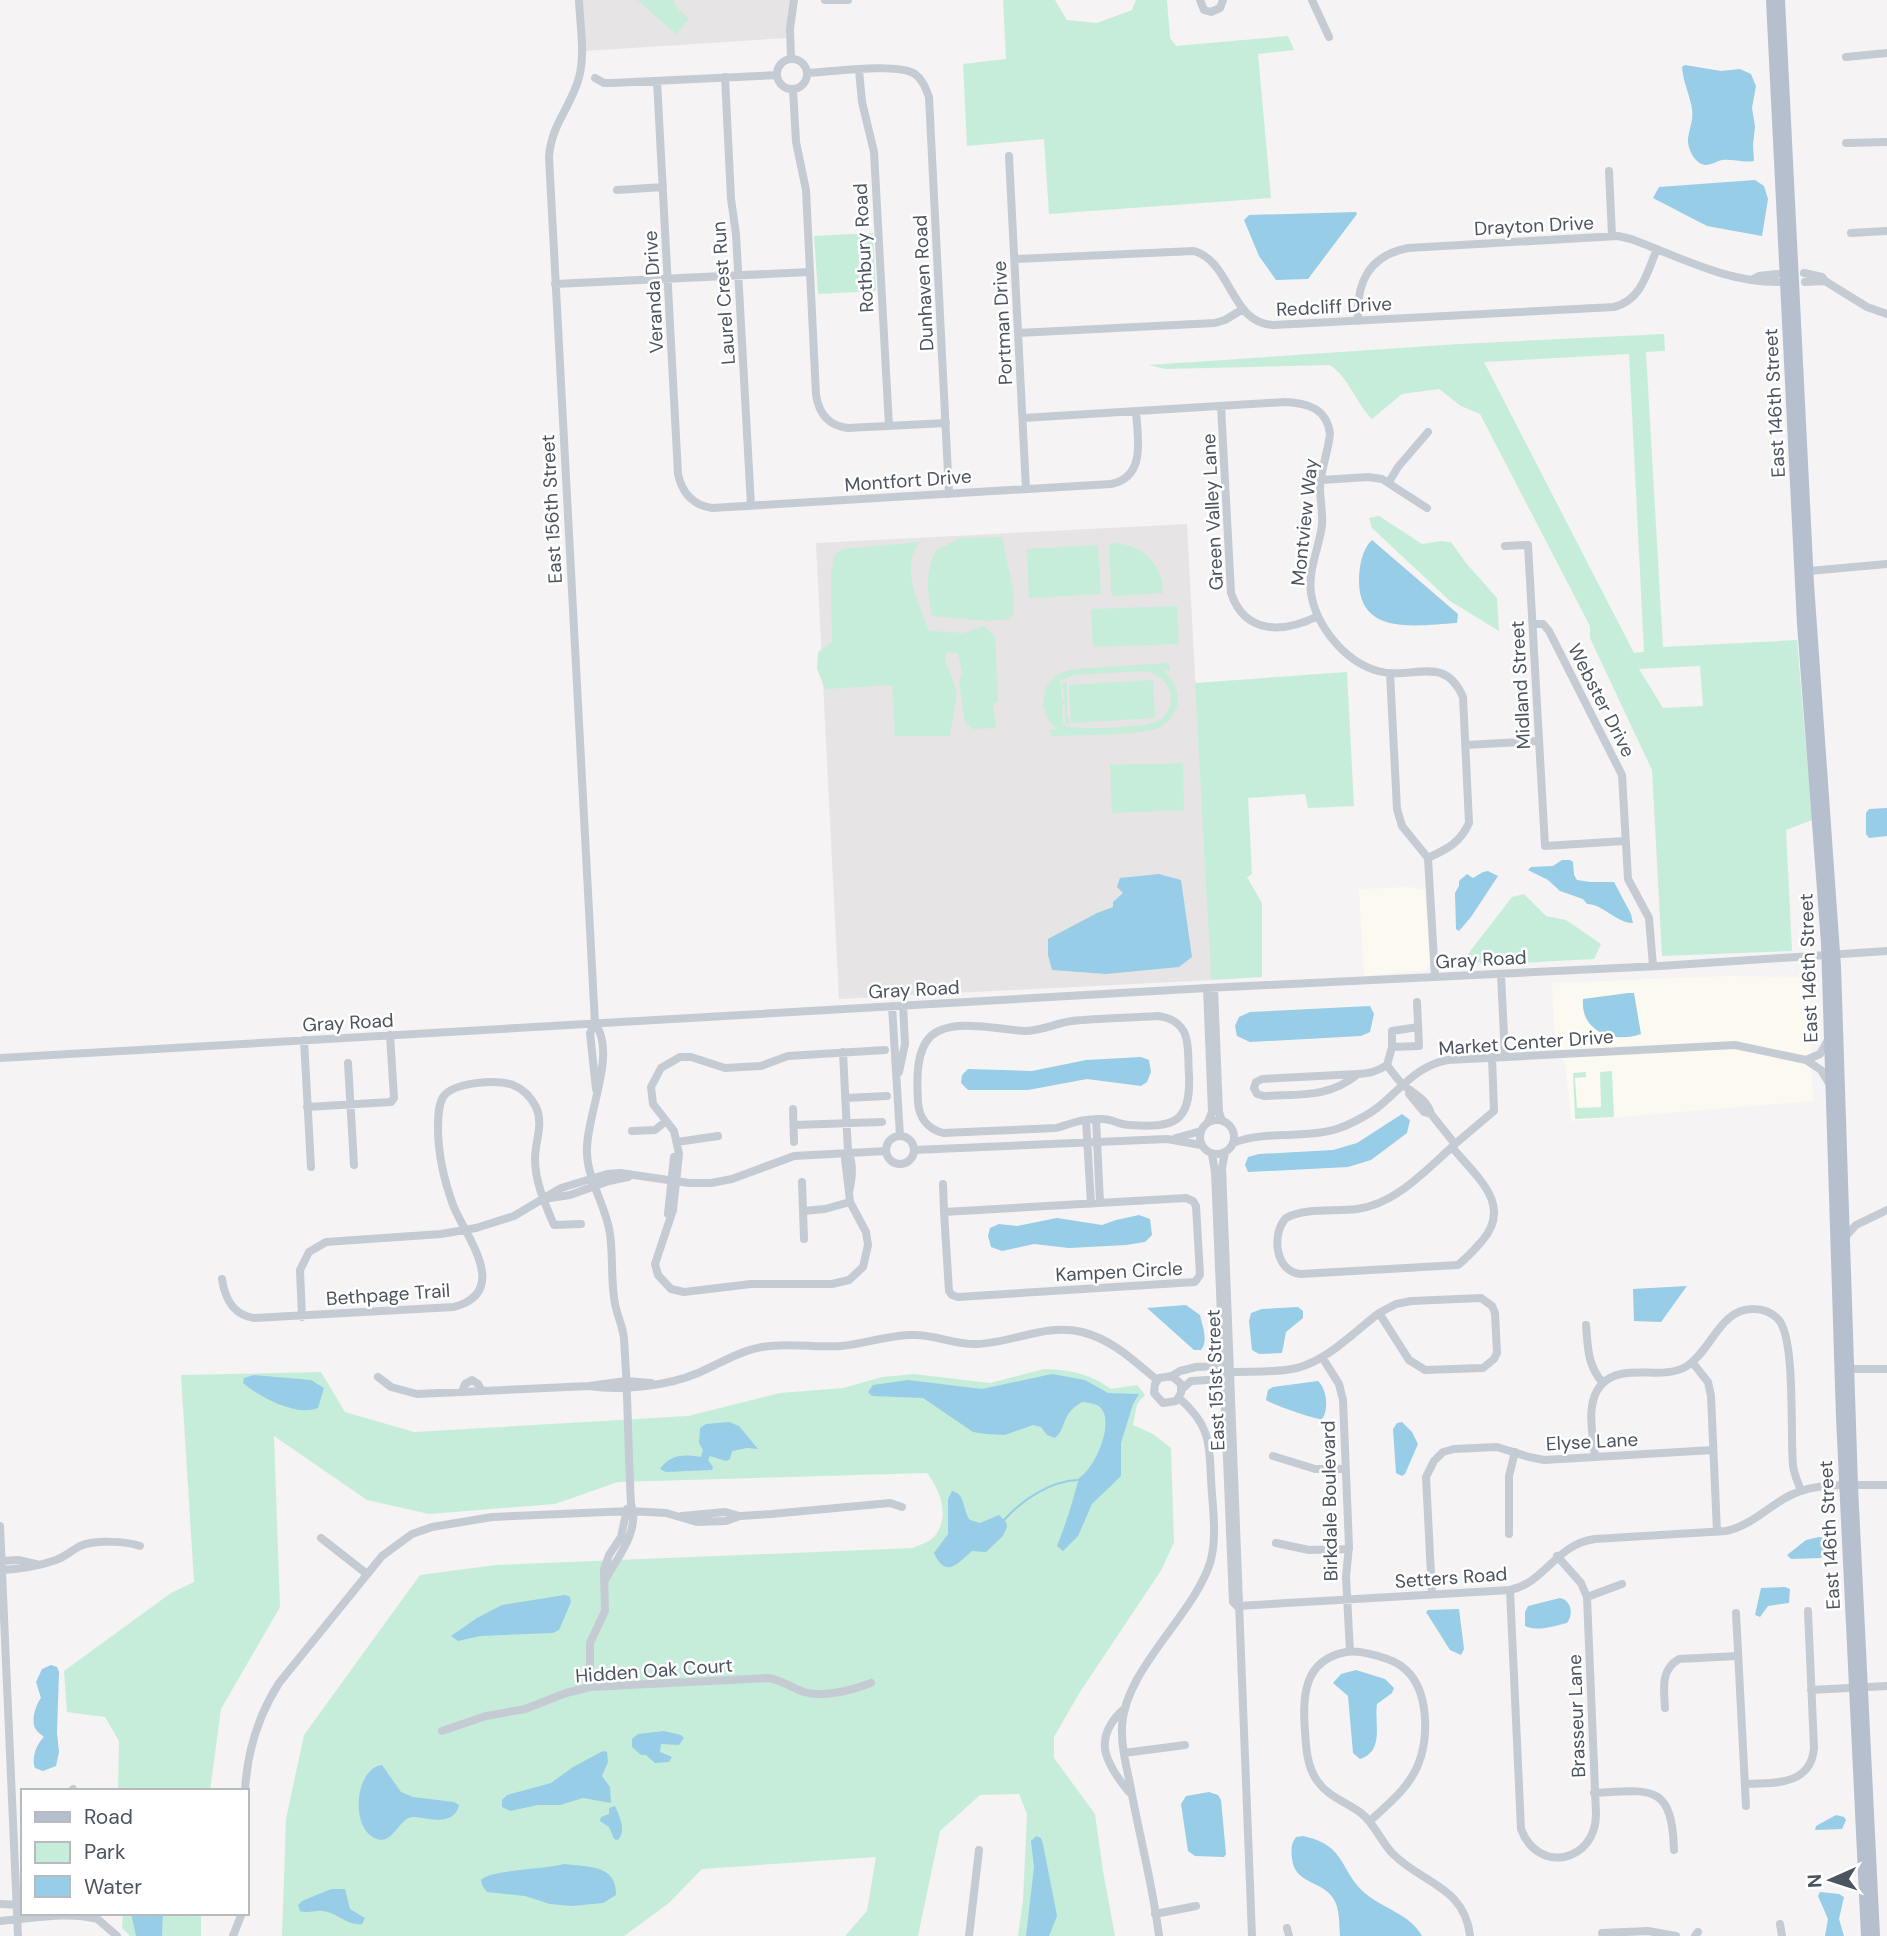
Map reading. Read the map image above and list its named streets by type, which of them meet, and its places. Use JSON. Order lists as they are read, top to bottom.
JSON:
{
  "streets": {
    "main road": ["East 146th Street"],
    "street": [
      "Drayton Drive",
      "Rothbury Road",
      "Dunhaven Road",
      "Veranda Drive",
      "Laurel Crest Run",
      "Redcliff Drive",
      "Portman Drive",
      "Montfort Drive",
      "East 156th Street",
      "Green Valley Lane",
      "Montview Way",
      "Midland Street",
      "Webster Drive",
      "Gray Road",
      "Market Center Drive",
      "Kampen Circle",
      "Bethpage Trail",
      "East 151st Street",
      "Elyse Lane",
      "Birkdale Boulevard",
      "Setters Road",
      "Hidden Oak Court",
      "Brasseur Lane"
    ]
  },
  "crossings": [
    ["Drayton Drive", "Redcliff Drive"],
    ["Rothbury Road", "Dunhaven Road"],
    ["Dunhaven Road", "Montfort Drive"],
    ["Veranda Drive", "Montfort Drive"],
    ["Laurel Crest Run", "Montfort Drive"],
    ["Redcliff Drive", "Portman Drive"],
    ["Portman Drive", "Montfort Drive"],
    ["Portman Drive", "Montview Way"],
    ["East 146th Street", "Gray Road"],
    ["East 146th Street", "Setters Road"],
    ["Montfort Drive", "Montview Way"],
    ["East 156th Street", "Gray Road"],
    ["East 156th Street", "Hidden Oak Court"],
    ["Green Valley Lane", "Montview Way"],
    ["Midland Street", "Webster Drive"],
    ["Webster Drive", "Gray Road"],
    ["Market Center Drive", "East 151st Street"],
    ["East 151st Street", "Setters Road"],
    ["Elyse Lane", "Setters Road"],
    ["Birkdale Boulevard", "Setters Road"],
    ["Setters Road", "Brasseur Lane"]
  ],
  "legend": ["Road", "Park", "Water"],
  "north": "left"
}
